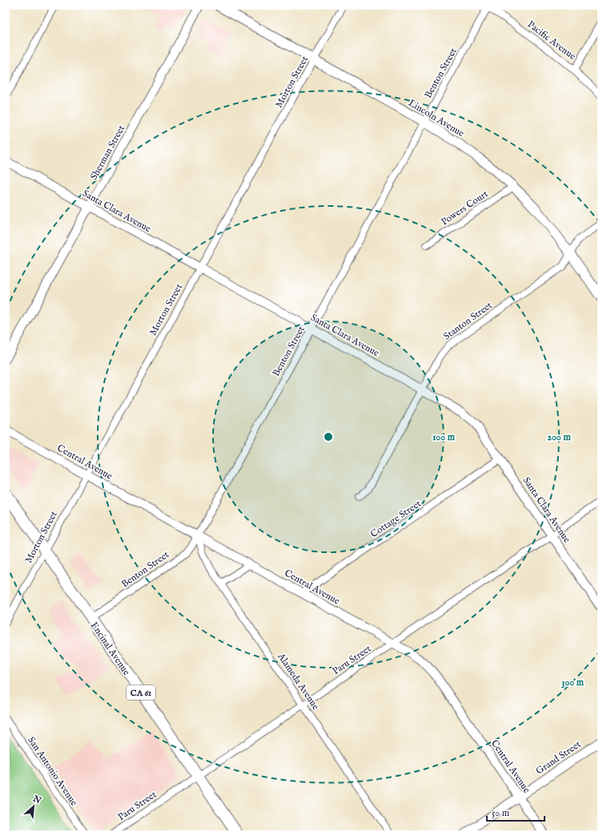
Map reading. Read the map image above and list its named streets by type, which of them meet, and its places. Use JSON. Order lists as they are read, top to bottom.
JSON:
{
  "streets": {
    "main road": ["Lincoln Avenue", "Encinal Avenue", "CA 61"],
    "street": [
      "Pacific Avenue",
      "Benton Street",
      "Morton Street",
      "Sherman Street",
      "Powers Court",
      "Santa Clara Avenue",
      "Stanton Street",
      "Central Avenue",
      "Cottage Street",
      "Paru Street",
      "Alameda Avenue",
      "Grand Street",
      "San Antonio Avenue"
    ]
  },
  "crossings": [
    ["Pacific Avenue", "Benton Street"],
    ["Benton Street", "Lincoln Avenue"],
    ["Benton Street", "Santa Clara Avenue"],
    ["Benton Street", "Central Avenue"],
    ["Benton Street", "Encinal Avenue"],
    ["Benton Street", "Alameda Avenue"],
    ["Morton Street", "Lincoln Avenue"],
    ["Morton Street", "Santa Clara Avenue"],
    ["Morton Street", "Central Avenue"],
    ["Morton Street", "Encinal Avenue"],
    ["Lincoln Avenue", "Powers Court"],
    ["Lincoln Avenue", "Stanton Street"],
    ["Sherman Street", "Santa Clara Avenue"],
    ["Santa Clara Avenue", "Stanton Street"],
    ["Santa Clara Avenue", "Cottage Street"],
    ["Santa Clara Avenue", "Paru Street"],
    ["Central Avenue", "Cottage Street"],
    ["Central Avenue", "Paru Street"],
    ["Central Avenue", "Alameda Avenue"],
    ["Central Avenue", "Grand Street"],
    ["Encinal Avenue", "Paru Street"],
    ["Paru Street", "Alameda Avenue"]
  ],
  "scale_bar": "50 m",
  "north": "top right",
  "rings": ["100 m", "200 m", "300 m"]
}
